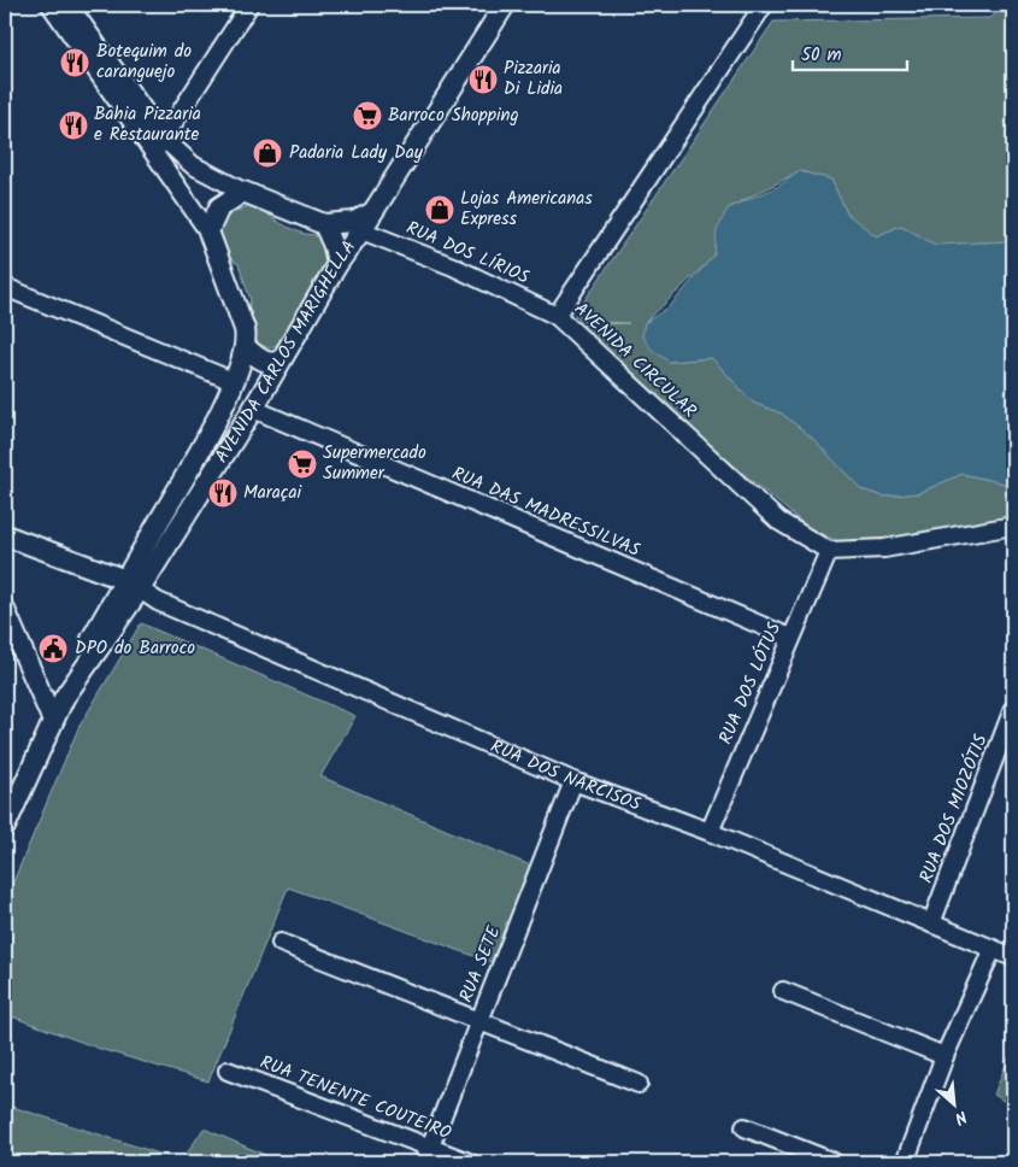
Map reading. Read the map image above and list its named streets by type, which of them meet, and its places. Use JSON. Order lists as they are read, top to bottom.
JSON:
{
  "streets": {
    "main road": ["AVENIDA CARLOS MARIGHELLA"],
    "street": [
      "RUA DOS LÍRIOS",
      "AVENIDA CIRCULAR",
      "RUA DAS MADRESSILVAS",
      "RUA DOS LÓTUS",
      "RUA DOS NARCISOS",
      "RUA DOS MIOZÓTIS",
      "RUA SETE",
      "RUA TENENTE COUTEIRO"
    ]
  },
  "crossings": [
    ["RUA DOS LÍRIOS", "AVENIDA CARLOS MARIGHELLA"],
    ["RUA DOS LÍRIOS", "AVENIDA CIRCULAR"],
    ["AVENIDA CARLOS MARIGHELLA", "RUA DAS MADRESSILVAS"],
    ["AVENIDA CARLOS MARIGHELLA", "RUA DOS NARCISOS"],
    ["AVENIDA CIRCULAR", "RUA DOS LÓTUS"],
    ["RUA DAS MADRESSILVAS", "RUA DOS LÓTUS"],
    ["RUA DOS LÓTUS", "RUA DOS NARCISOS"],
    ["RUA DOS NARCISOS", "RUA DOS MIOZÓTIS"],
    ["RUA DOS NARCISOS", "RUA SETE"],
    ["RUA SETE", "RUA TENENTE COUTEIRO"]
  ],
  "places": {
    "restaurant": [
      "Botequim do caranguejo",
      "Pizzaria Di Lidia",
      "Bahia Pizzaria e Restaurante",
      "Maraçai"
    ],
    "supermarket": ["Barroco Shopping", "Supermercado Summer"],
    "shop": ["Padaria Lady Day", "Lojas Americanas Express"],
    "public building": ["DPO do Barroco"]
  },
  "scale_bar": "50 m",
  "north": "bottom right"
}
